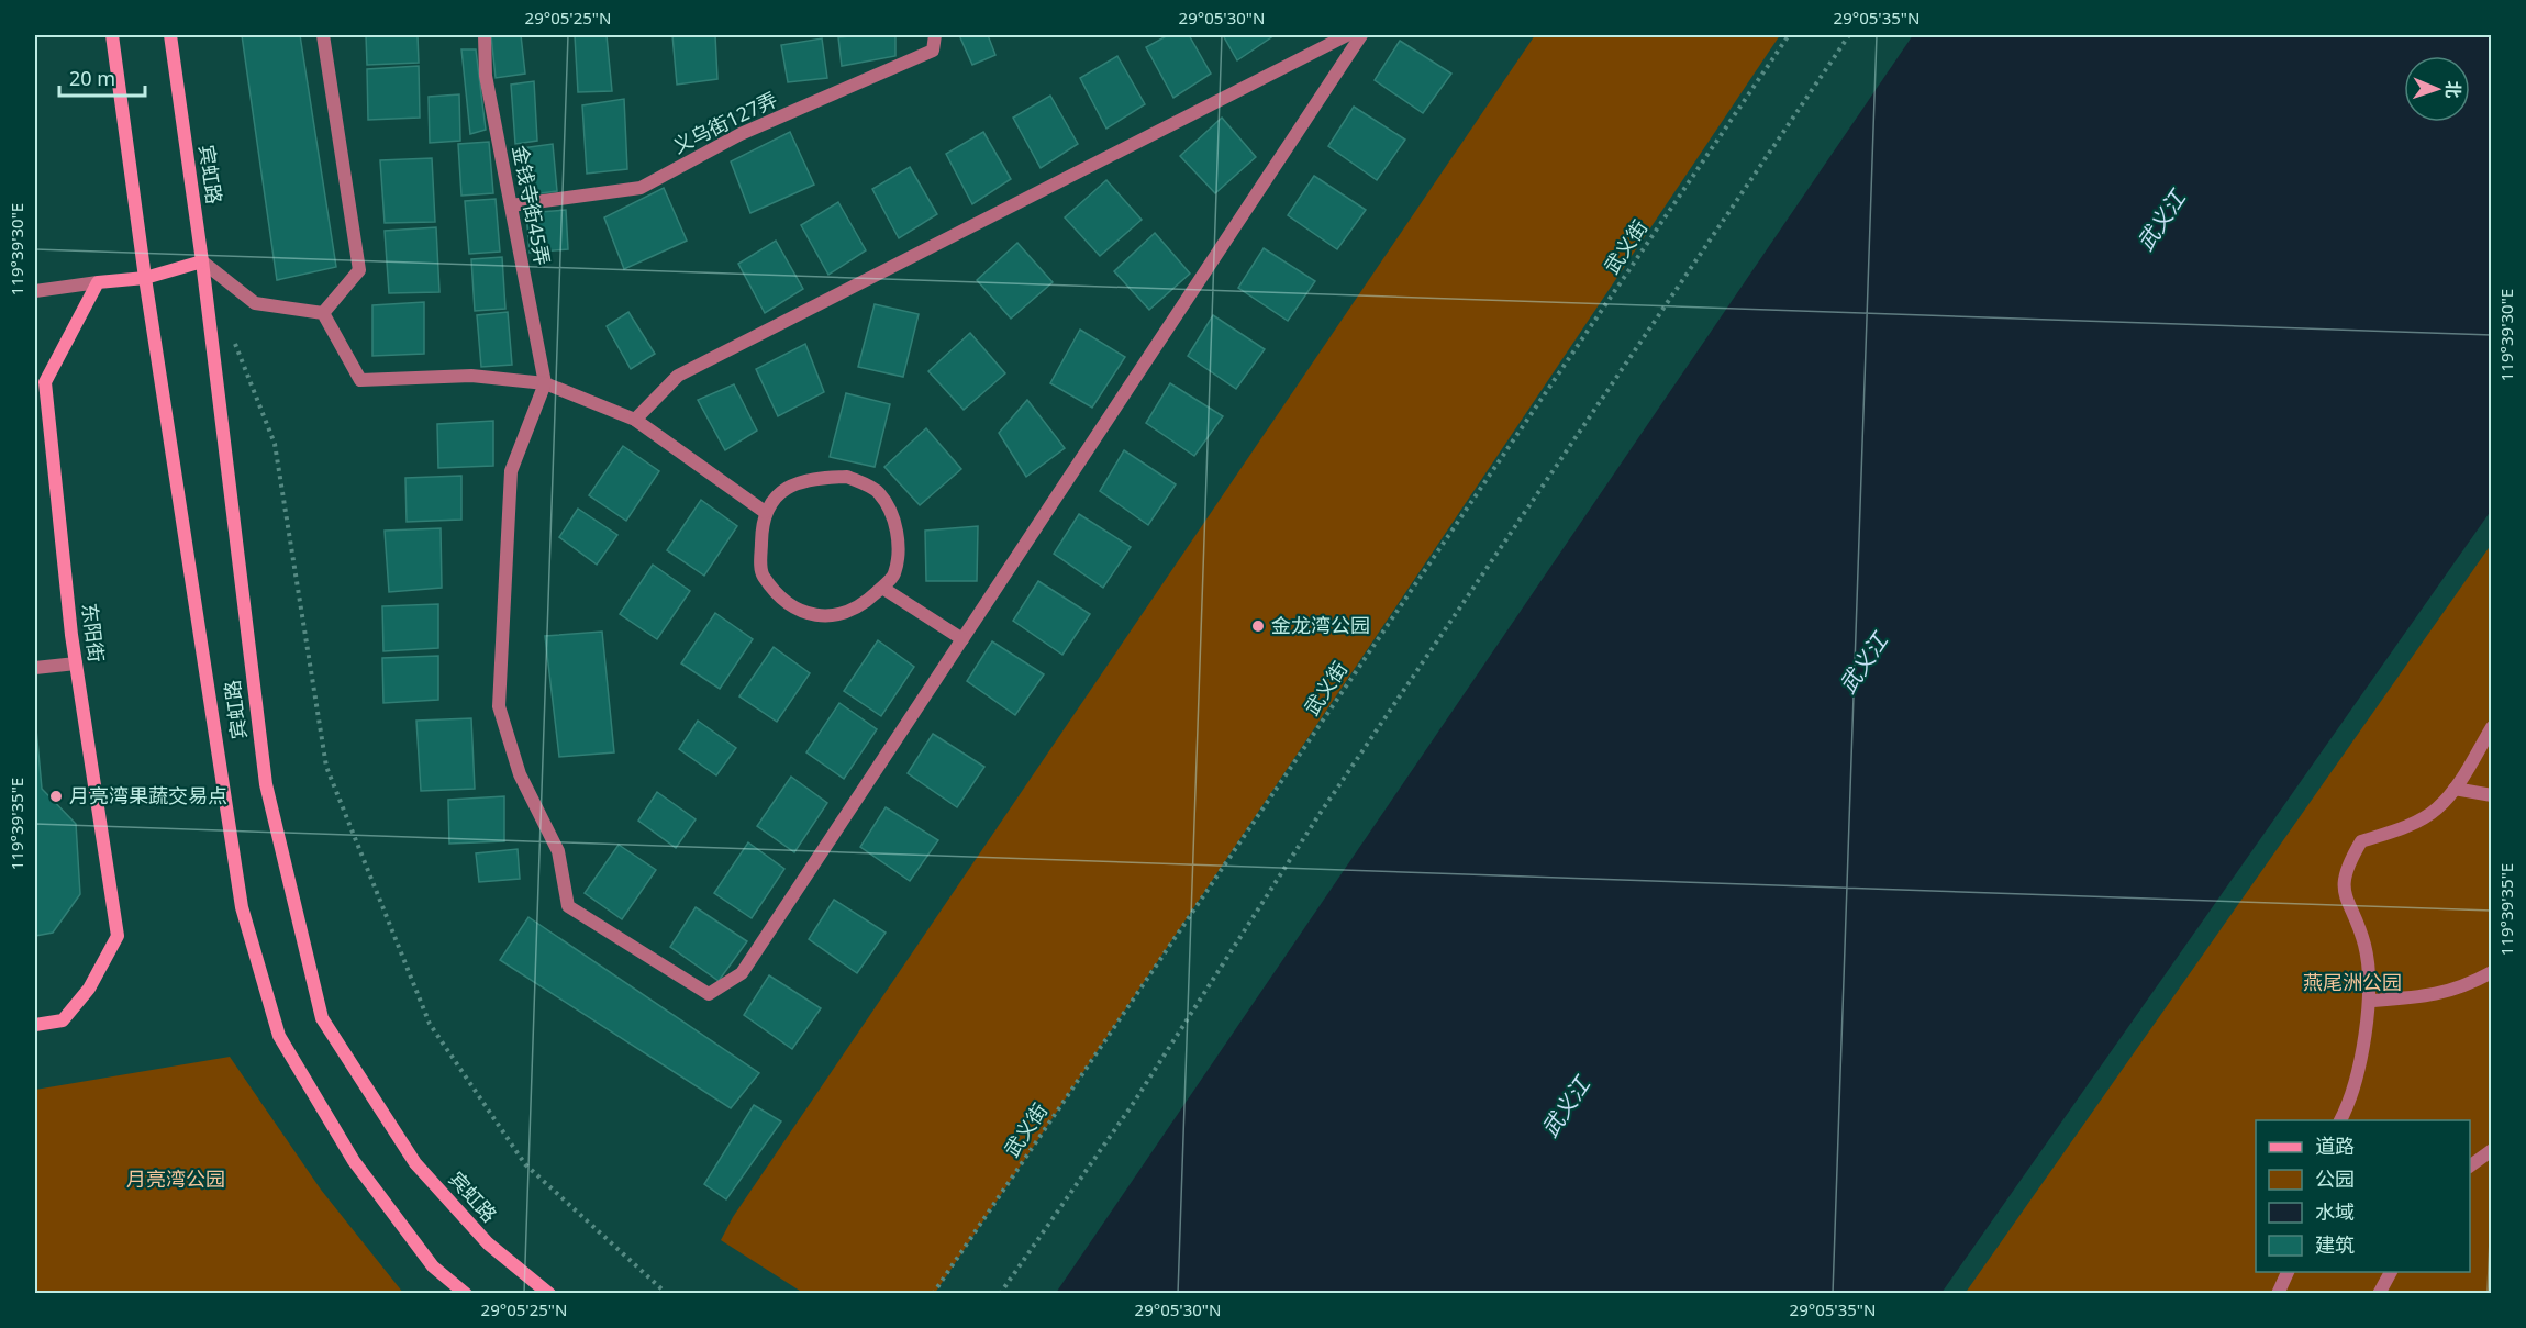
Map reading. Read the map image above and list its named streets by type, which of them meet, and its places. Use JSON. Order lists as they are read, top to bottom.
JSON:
{
  "streets": {
    "main road": ["宾虹路", "东阳街"],
    "street": ["义乌街127弄", "金钱寺街45弄"],
    "path": ["武义街"]
  },
  "crossings": [
    ["义乌街127弄", "金钱寺街45弄"]
  ],
  "water": ["武义江"],
  "parks": ["燕尾洲公园", "月亮湾公园"],
  "places": ["金龙湾公园", "月亮湾果蔬交易点"],
  "legend": [
    "道路",
    "公园",
    "水域",
    "建筑"
  ],
  "scale_bar": "20 m",
  "north": "right",
  "coordinates": [
    "29°05'25\"N",
    "29°05'30\"N",
    "29°05'35\"N",
    "119°39'30\"E",
    "119°39'35\"E"
  ]
}
